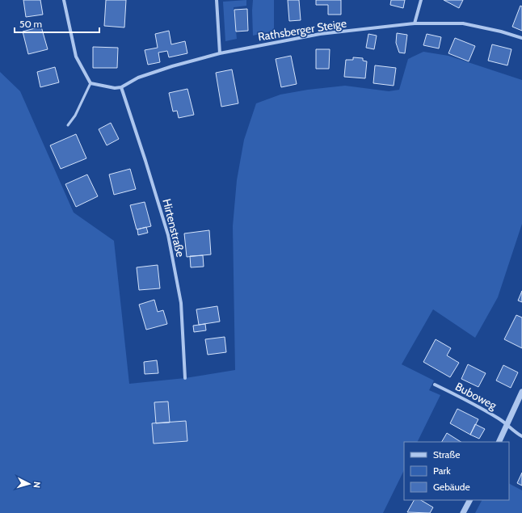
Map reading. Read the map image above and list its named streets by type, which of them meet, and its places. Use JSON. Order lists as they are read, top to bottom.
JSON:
{
  "streets": {
    "street": ["Rathsberger Steige", "Hirtenstraße", "Buboweg"]
  },
  "crossings": [
    ["Rathsberger Steige", "Hirtenstraße"]
  ],
  "legend": ["Straße", "Park", "Gebäude"],
  "scale_bar": "50 m",
  "north": "right"
}
